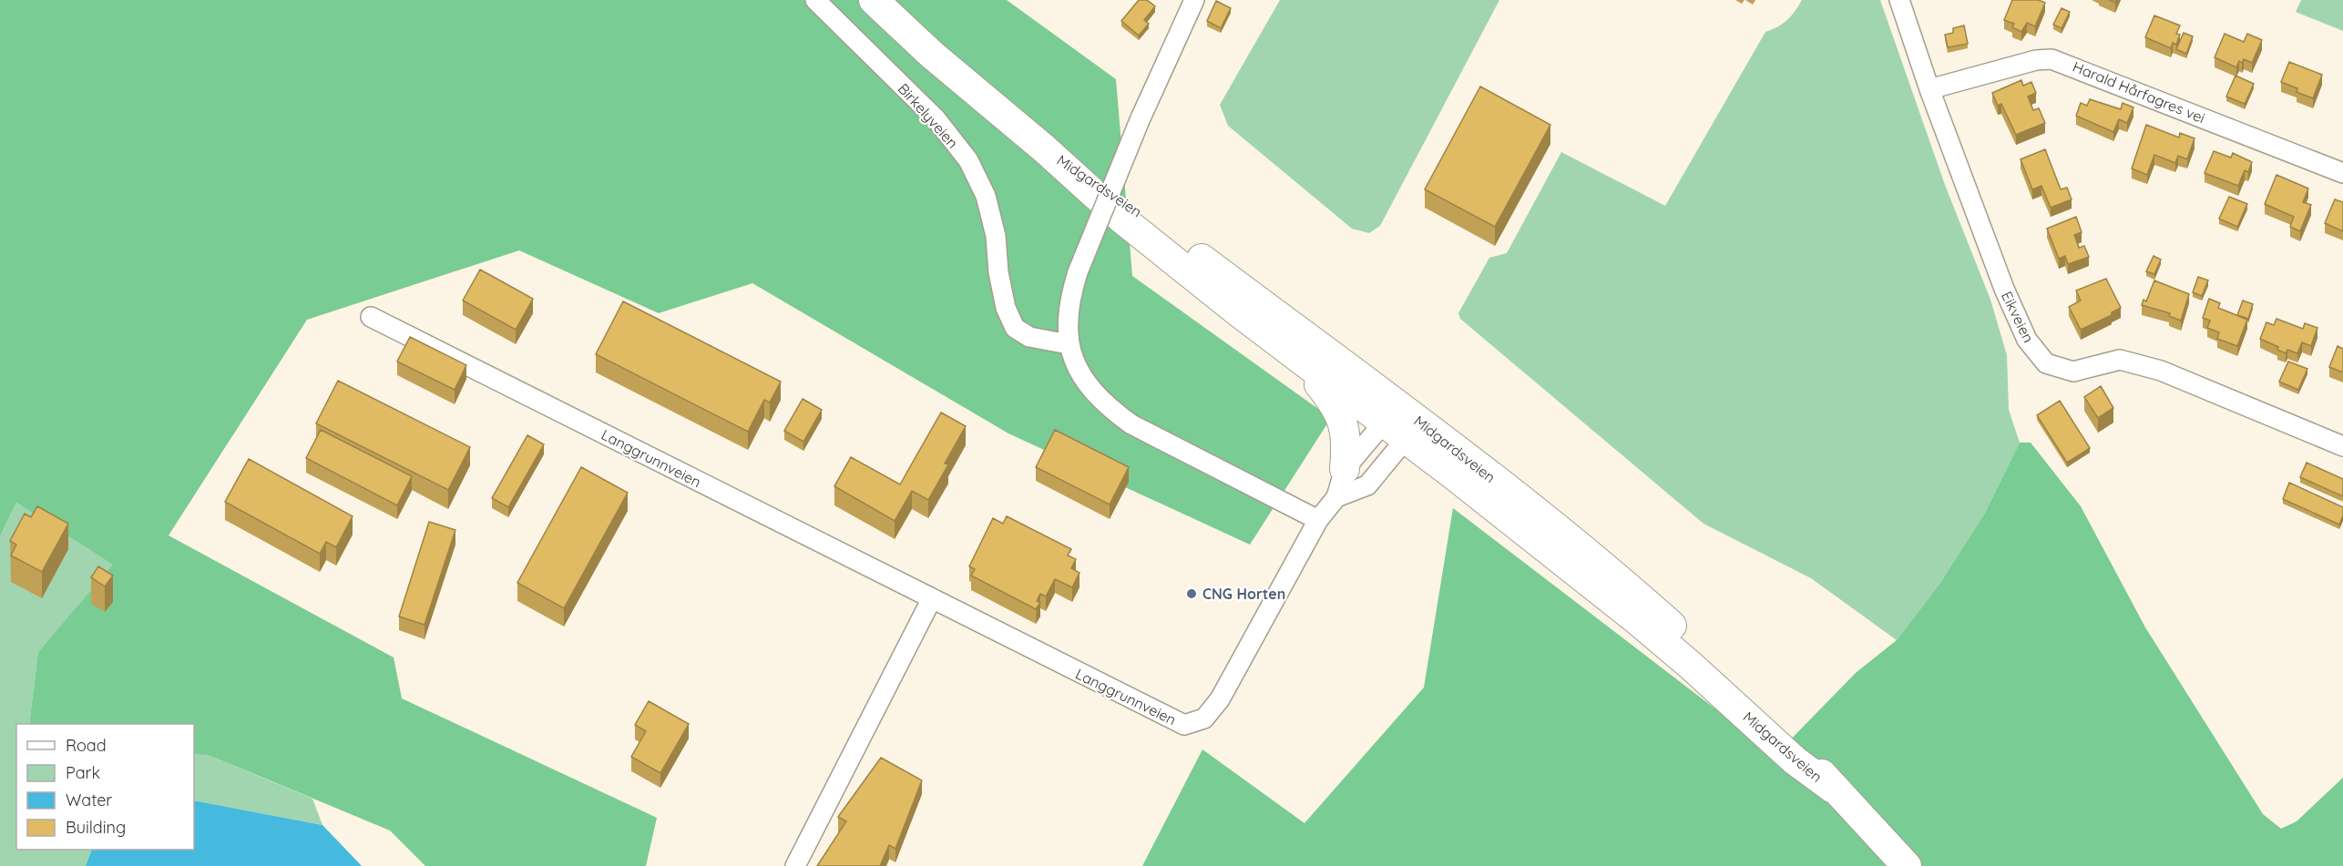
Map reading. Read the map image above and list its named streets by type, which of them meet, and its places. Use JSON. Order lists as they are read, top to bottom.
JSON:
{
  "streets": {
    "highway": ["Midgardsveien"],
    "street": [
      "Harald Hårfagres vei",
      "Birkelyveien",
      "Eikveien",
      "Langgrunnveien"
    ]
  },
  "crossings": [
    ["Harald Hårfagres vei", "Eikveien"],
    ["Midgardsveien", "Langgrunnveien"]
  ],
  "places": ["CNG Horten"],
  "legend": [
    "Road",
    "Park",
    "Water",
    "Building"
  ]
}
